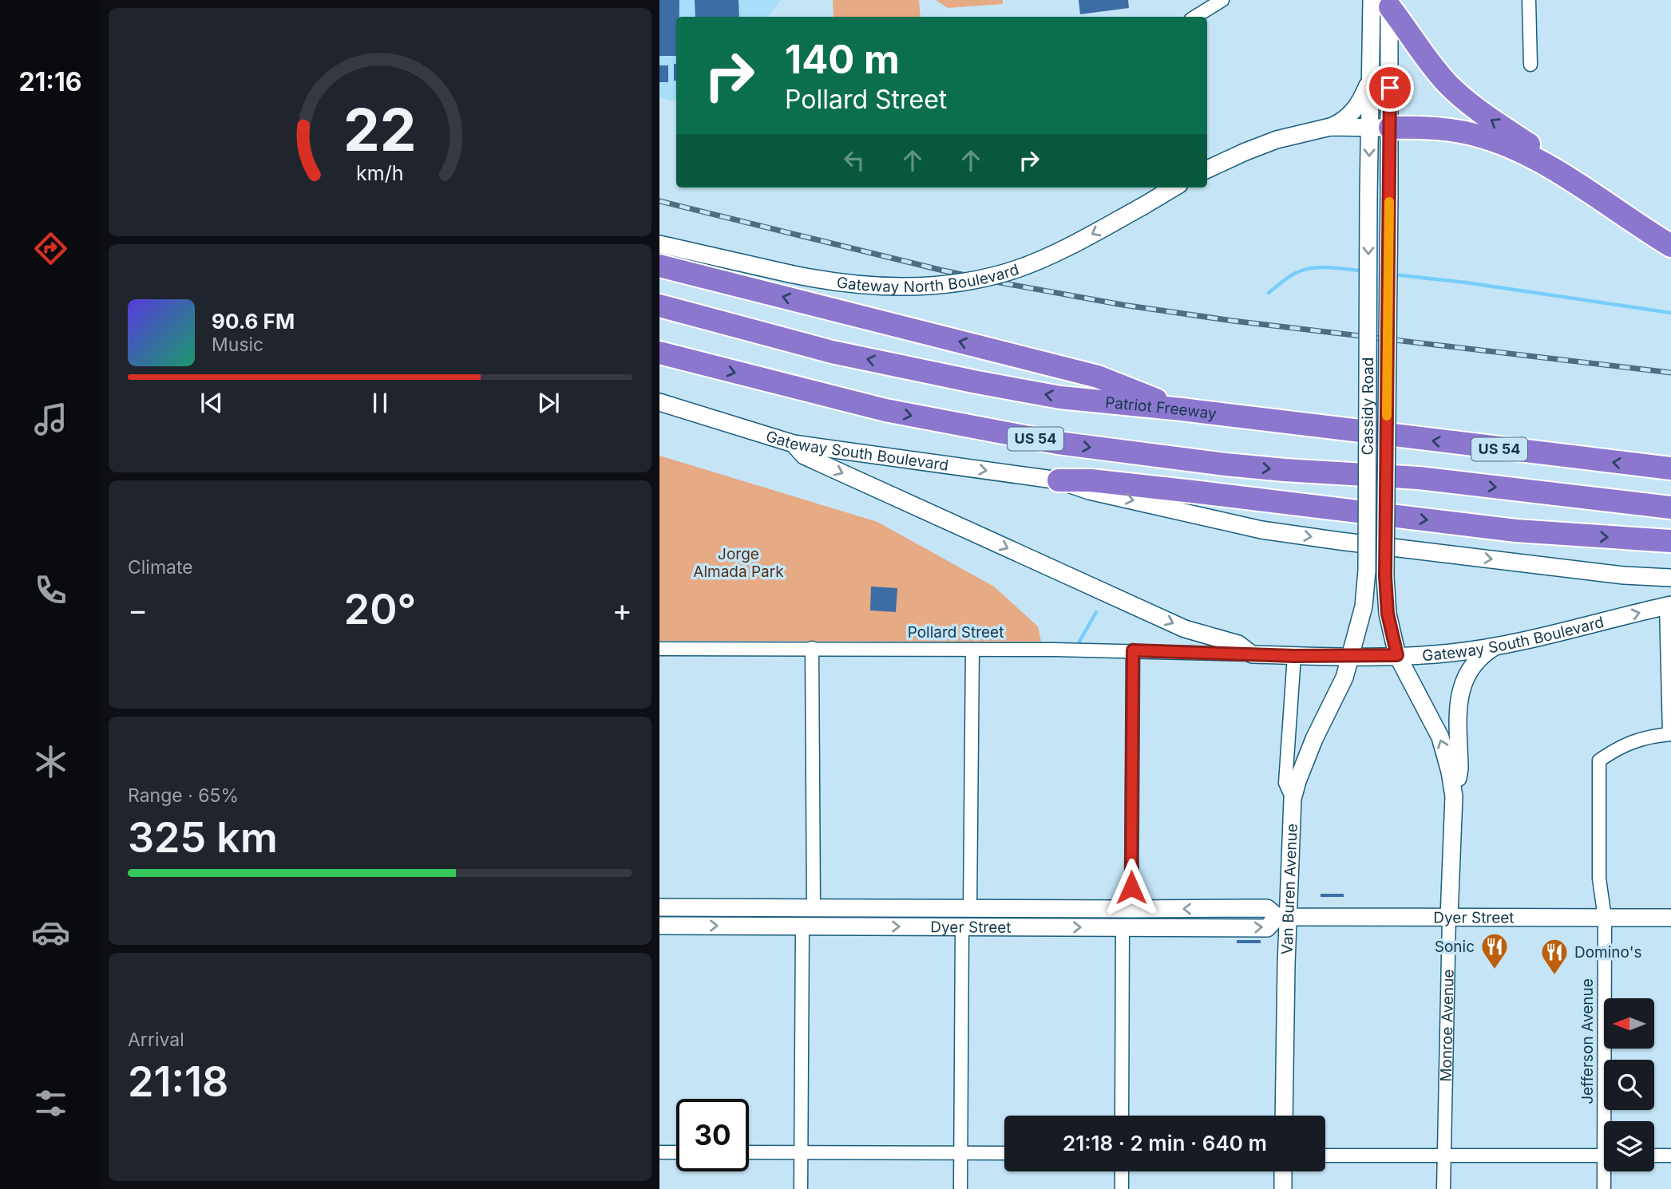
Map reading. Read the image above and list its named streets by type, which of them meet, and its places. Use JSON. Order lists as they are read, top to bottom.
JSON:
{
  "streets": {
    "highway": ["Patriot Freeway", "US 54"],
    "main road": [
      "Gateway North Boulevard",
      "Cassidy Road",
      "Gateway South Boulevard",
      "Van Buren Avenue",
      "Dyer Street",
      "Monroe Avenue"
    ],
    "street": ["Pollard Street", "Jefferson Avenue"]
  },
  "crossings": [
    ["Cassidy Road", "Gateway South Boulevard"],
    ["Cassidy Road", "Van Buren Avenue"],
    ["Cassidy Road", "Monroe Avenue"],
    ["Gateway South Boulevard", "Pollard Street"],
    ["Gateway South Boulevard", "Van Buren Avenue"],
    ["Van Buren Avenue", "Dyer Street"],
    ["Dyer Street", "Monroe Avenue"],
    ["Dyer Street", "Jefferson Avenue"]
  ],
  "one_way": ["Gateway North Boulevard"],
  "parks": ["Jorge Almada Park"],
  "places": {
    "restaurant": ["Sonic", "Domino's"]
  },
  "north": "left",
  "page": {
    "tabs": "21:16",
    "turn": ["140 m", "Pollard Street"],
    "song": ["90.6 FM", "Music"],
    "tile": [
      "Climate",
      ["Range · 65%", "325 km"],
      ["Arrival", "21:18"]
    ],
    "heat": ["−", "20°", "+"],
    "limit": "30",
    "trip": "21:18 · 2 min · 640 m",
    "gauge": ["22", "km/h"]
  }
}
